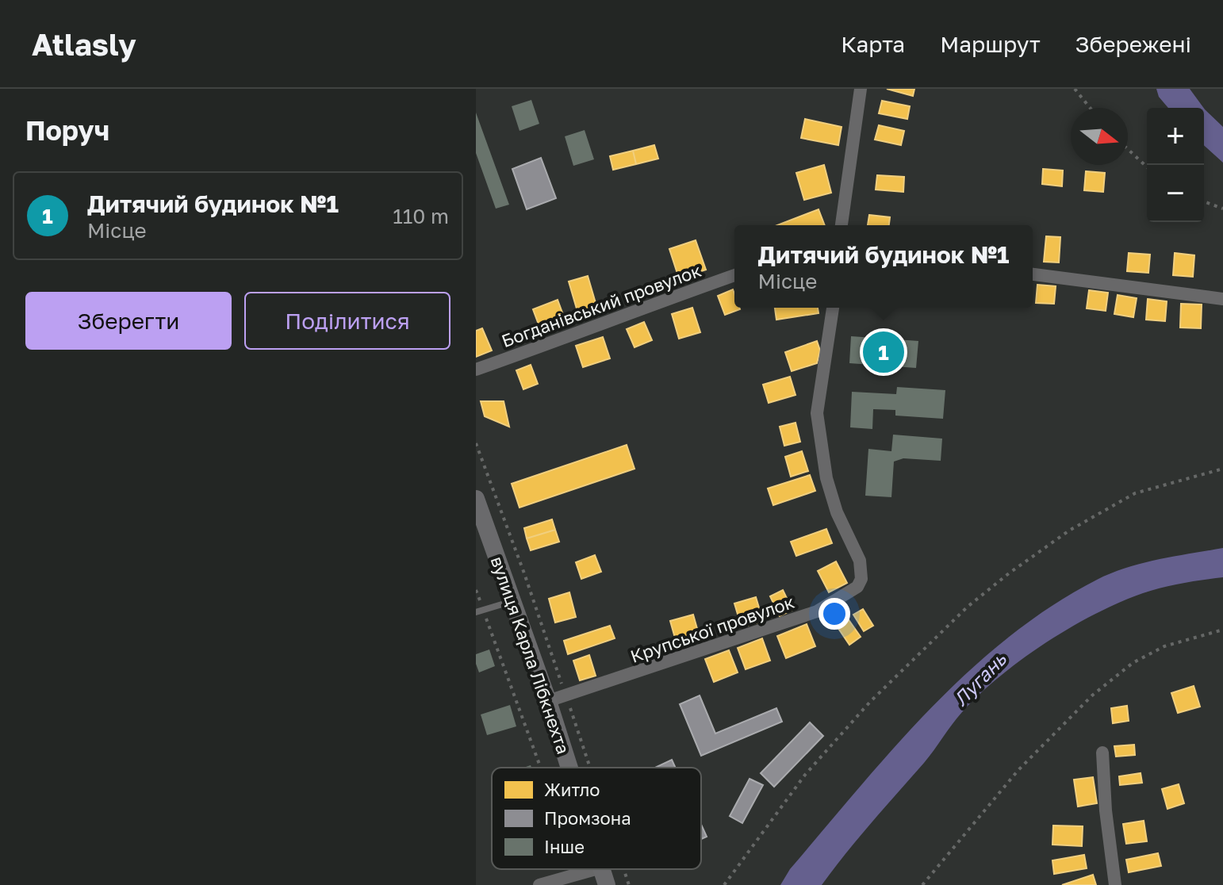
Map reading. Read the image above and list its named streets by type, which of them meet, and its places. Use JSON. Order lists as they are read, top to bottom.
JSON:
{
  "streets": {
    "street": ["Богданівський провулок", "Крупської провулок", "вулиця Карла Лібкнехта"]
  },
  "crossings": [
    ["Крупської провулок", "вулиця Карла Лібкнехта"]
  ],
  "water": ["Лугань"],
  "legend": ["Житло", "Промзона", "Інше"],
  "north": "right",
  "page": {
    "header": "Atlasly",
    "nav": ["Карта", "Маршрут", "Збережені"],
    "heading": "Поруч",
    "map_buttons": ["+", "−"],
    "list": [
      {
        "mark": "1",
        "name": "Дитячий будинок №1",
        "note": "Місце",
        "value": "110 m"
      }
    ],
    "popup": ["Дитячий будинок №1", "Місце"],
    "buttons": ["Зберегти", "Поділитися"],
    "pins": "1"
  }
}
